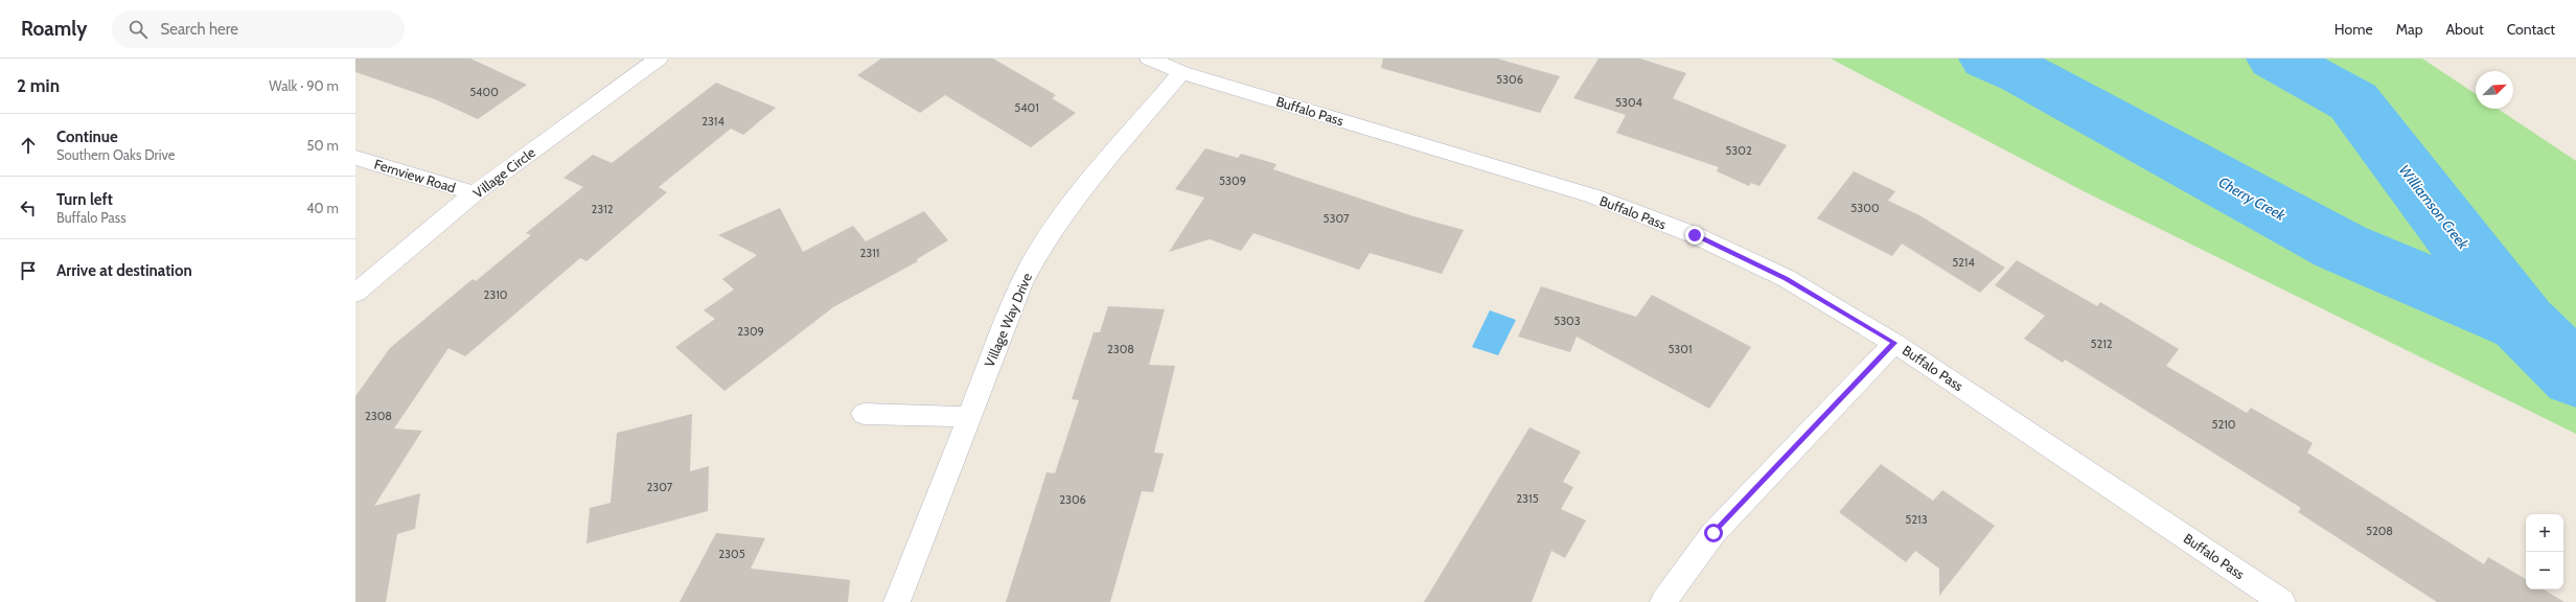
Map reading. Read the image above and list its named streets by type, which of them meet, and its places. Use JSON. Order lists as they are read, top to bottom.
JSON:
{
  "streets": {
    "street": [
      "Buffalo Pass",
      "Village Circle",
      "Fernview Road",
      "Village Way Drive"
    ]
  },
  "crossings": [
    ["Buffalo Pass", "Village Way Drive"],
    ["Village Circle", "Fernview Road"]
  ],
  "water": ["Cherry Creek", "Williamson Creek"],
  "house_numbers": [
    "5306",
    "5400",
    "5304",
    "5401",
    "2314",
    "5302",
    "5309",
    "5300",
    "2312",
    "5307",
    "2311",
    "5214",
    "2310",
    "5303",
    "2309",
    "5212",
    "2308",
    "5301",
    "2308",
    "5210",
    "2307",
    "2315",
    "2306",
    "5213",
    "5208",
    "2305"
  ],
  "north": "top right",
  "page": {
    "header": "Roamly",
    "search": "Search here",
    "nav": [
      "Home",
      "Map",
      "About",
      "Contact"
    ],
    "heading": ["2 min", "Walk · 90 m"],
    "list": [
      ["Continue", "Southern Oaks Drive", "50 m"],
      ["Turn left", "Buffalo Pass", "40 m"],
      "Arrive at destination"
    ],
    "map_buttons": ["+", "−"]
  }
}
